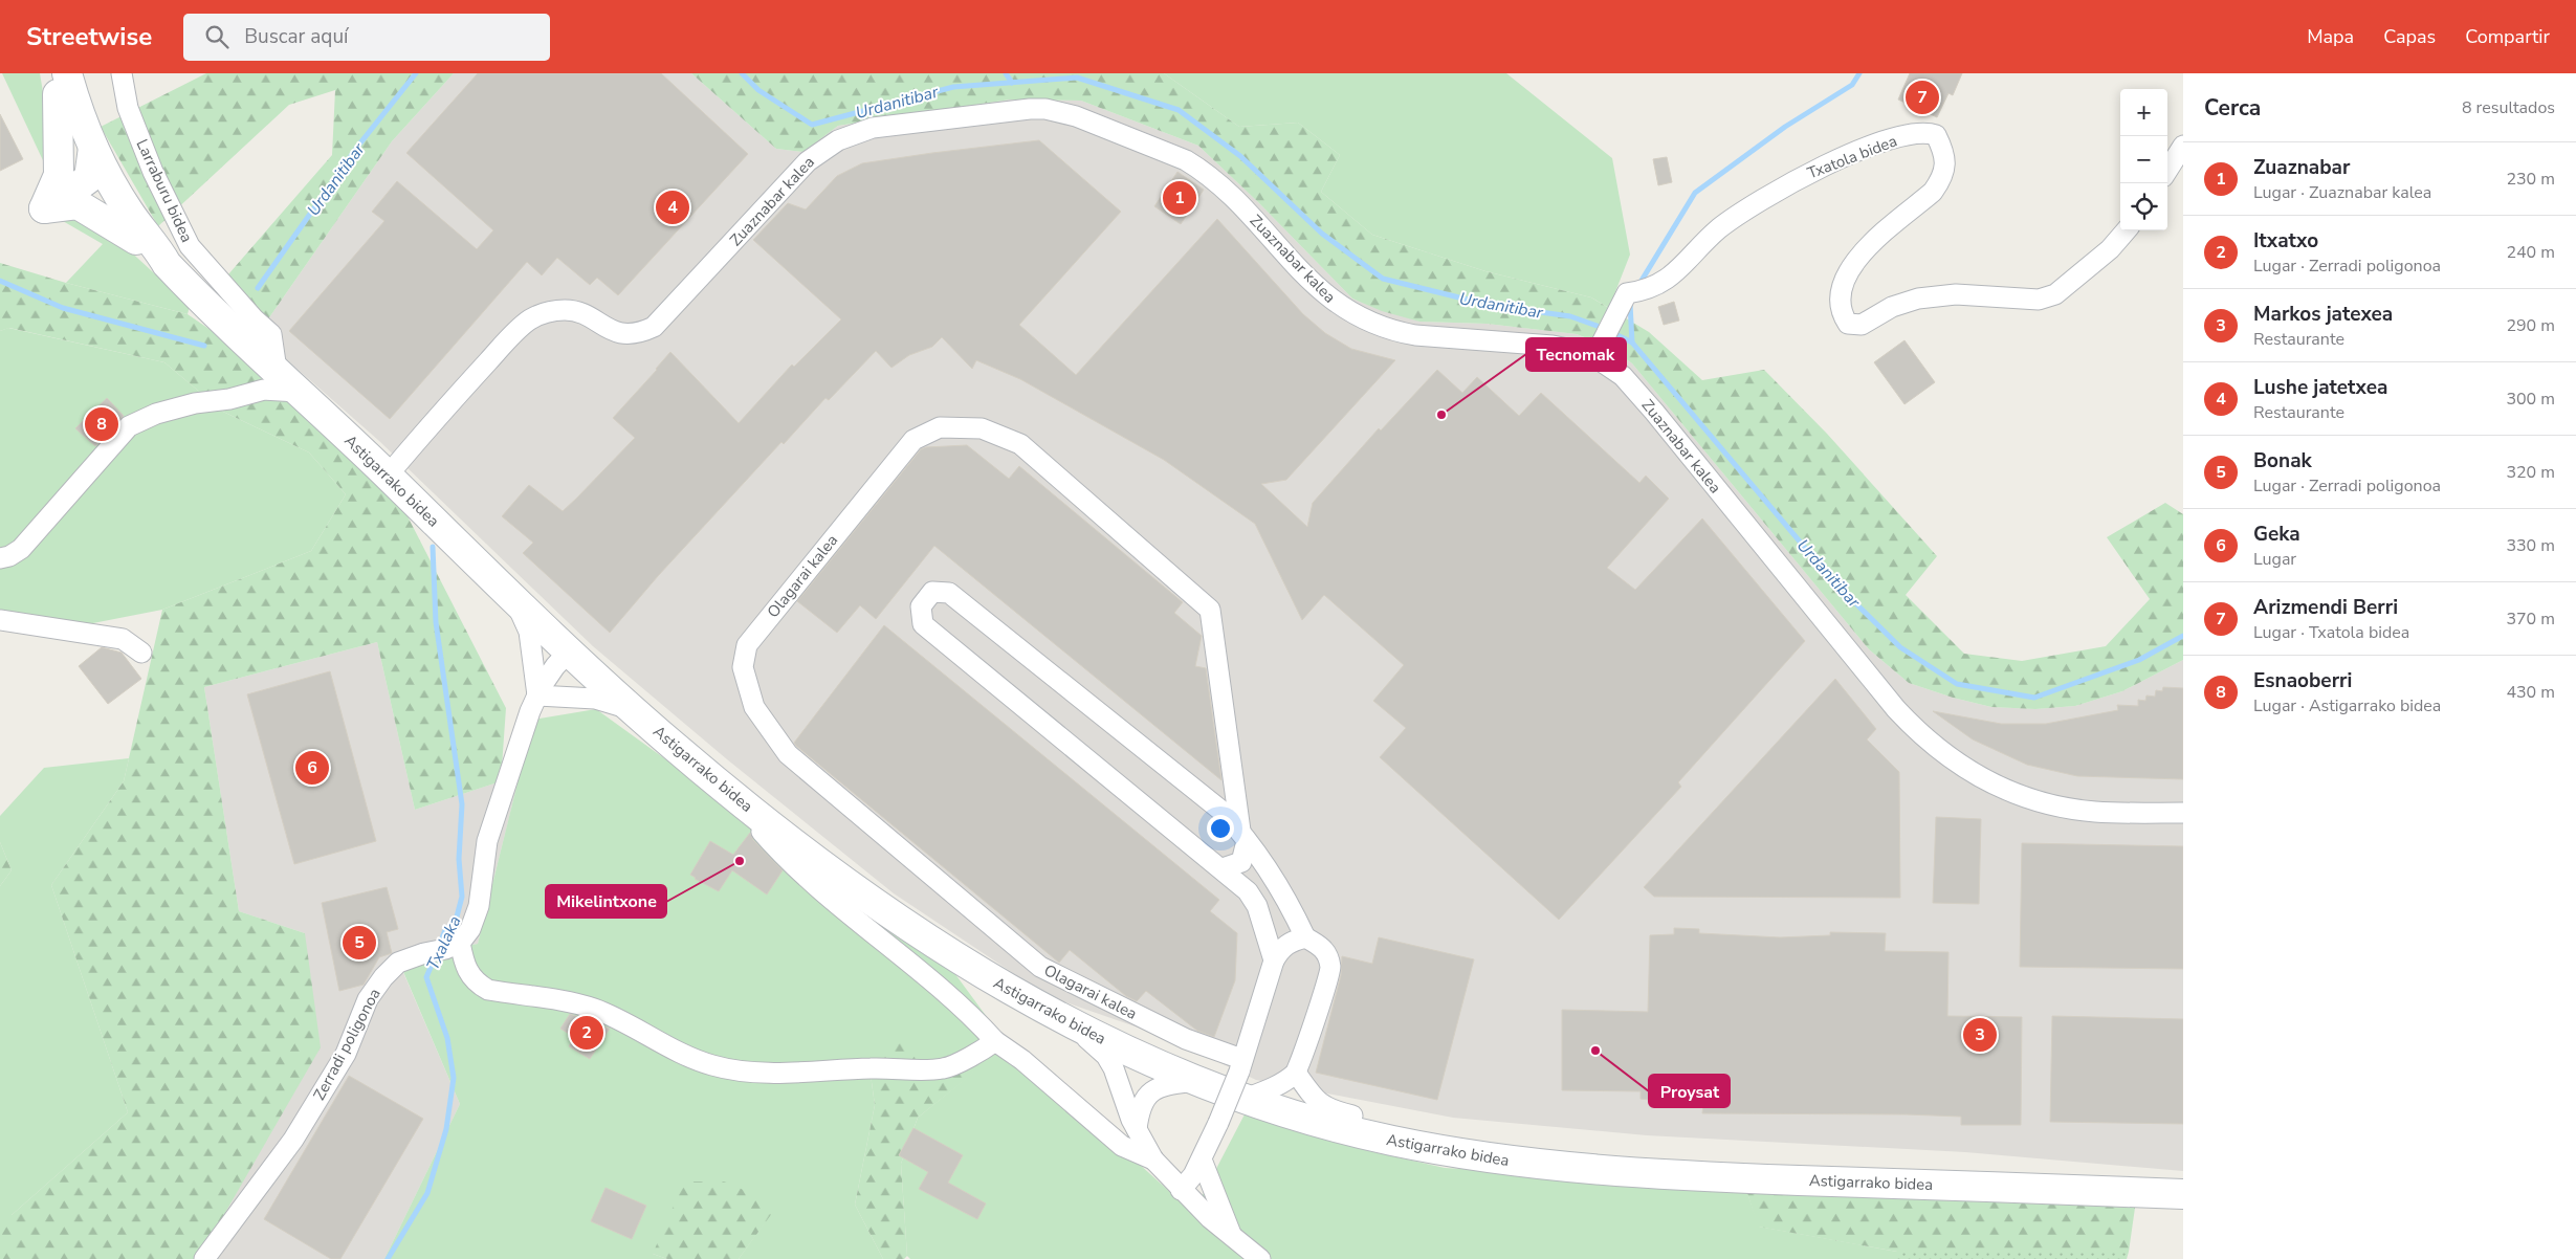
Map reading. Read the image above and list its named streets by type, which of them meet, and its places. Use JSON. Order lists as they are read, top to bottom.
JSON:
{
  "streets": {
    "main road": ["Astigarrako bidea"],
    "street": [
      "Txatola bidea",
      "Larraburu bidea",
      "Zuaznabar kalea",
      "Olagarai kalea",
      "Zerradi poligonoa"
    ]
  },
  "crossings": [
    ["Txatola bidea", "Zuaznabar kalea"],
    ["Larraburu bidea", "Astigarrako bidea"],
    ["Zuaznabar kalea", "Astigarrako bidea"],
    ["Astigarrako bidea", "Olagarai kalea"]
  ],
  "water": ["Urdanitibar", "Txalaka"],
  "places": ["Tecnomak", "Mikelintxone", "Proysat"],
  "page": {
    "header": "Streetwise",
    "search": "Buscar aquí",
    "nav": ["Mapa", "Capas", "Compartir"],
    "heading": ["Cerca", "8 resultados"],
    "pins": [
      "7",
      "1",
      "4",
      "8",
      "6",
      "5",
      "2",
      "3"
    ],
    "map_buttons": ["+", "−"],
    "list": [
      {
        "mark": "1",
        "name": "Zuaznabar",
        "note": "Lugar · Zuaznabar kalea",
        "value": "230 m"
      },
      {
        "mark": "2",
        "name": "Itxatxo",
        "note": "Lugar · Zerradi poligonoa",
        "value": "240 m"
      },
      {
        "mark": "3",
        "name": "Markos jatexea",
        "note": "Restaurante",
        "value": "290 m"
      },
      {
        "mark": "4",
        "name": "Lushe jatetxea",
        "note": "Restaurante",
        "value": "300 m"
      },
      {
        "mark": "5",
        "name": "Bonak",
        "note": "Lugar · Zerradi poligonoa",
        "value": "320 m"
      },
      {
        "mark": "6",
        "name": "Geka",
        "note": "Lugar",
        "value": "330 m"
      },
      {
        "mark": "7",
        "name": "Arizmendi Berri",
        "note": "Lugar · Txatola bidea",
        "value": "370 m"
      },
      {
        "mark": "8",
        "name": "Esnaoberri",
        "note": "Lugar · Astigarrako bidea",
        "value": "430 m"
      }
    ]
  }
}
